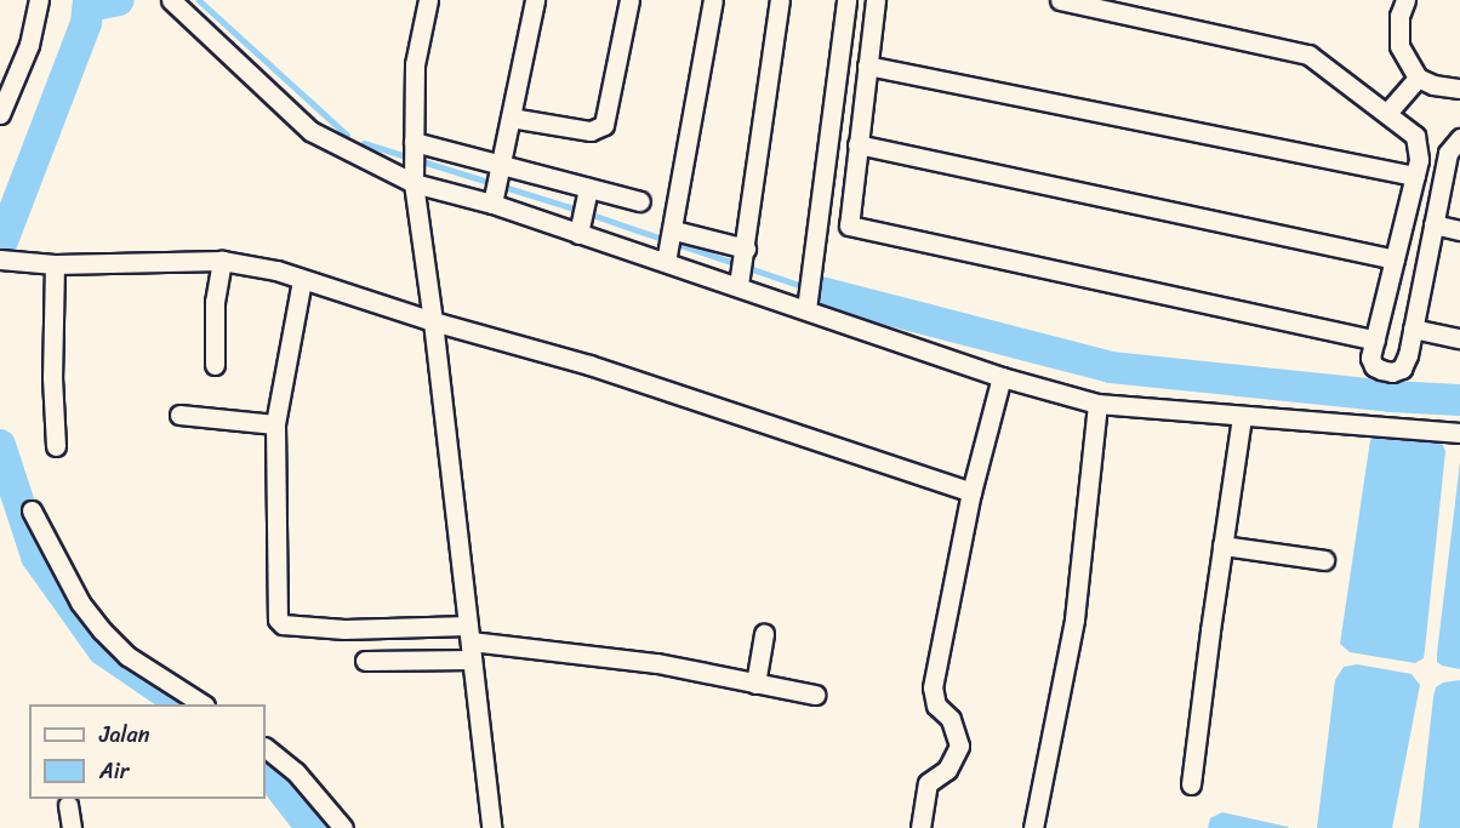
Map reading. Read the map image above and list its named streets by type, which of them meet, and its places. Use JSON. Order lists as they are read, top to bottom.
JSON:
{
  "legend": ["Jalan", "Air"]
}
